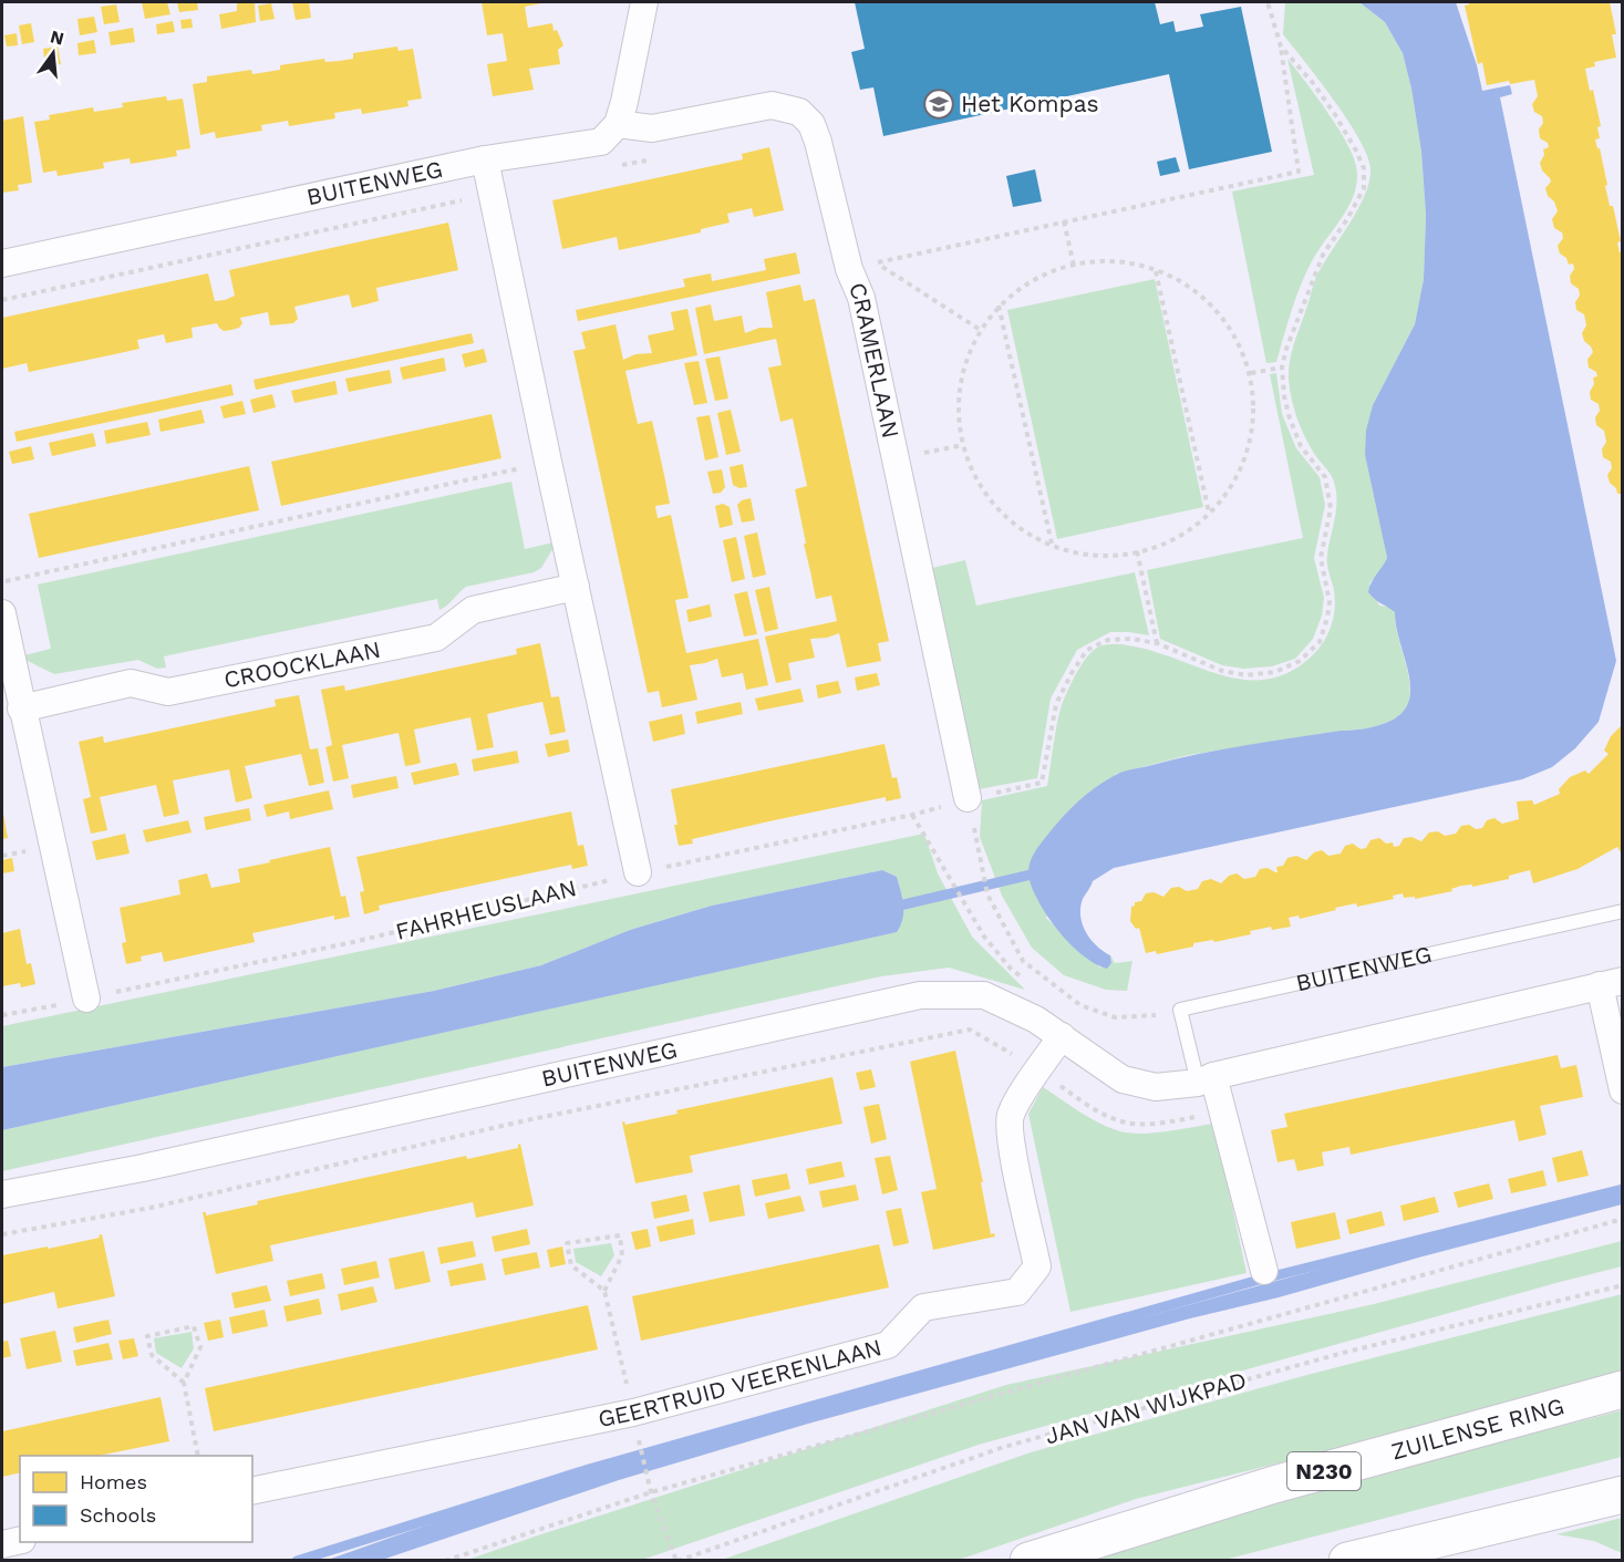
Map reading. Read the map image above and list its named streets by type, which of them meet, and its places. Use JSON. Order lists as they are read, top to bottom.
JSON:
{
  "streets": {
    "main road": ["ZUILENSE RING", "N230"],
    "street": [
      "BUITENWEG",
      "CRAMERLAAN",
      "CROOCKLAAN",
      "GEERTRUID VEERENLAAN"
    ],
    "path": ["FAHRHEUSLAAN", "JAN VAN WIJKPAD"]
  },
  "crossings": [
    ["BUITENWEG", "CRAMERLAAN"],
    ["BUITENWEG", "GEERTRUID VEERENLAAN"],
    ["CRAMERLAAN", "FAHRHEUSLAAN"]
  ],
  "places": {
    "school or university": ["Het Kompas"]
  },
  "legend": ["Homes", "Schools"],
  "north": "top"
}
